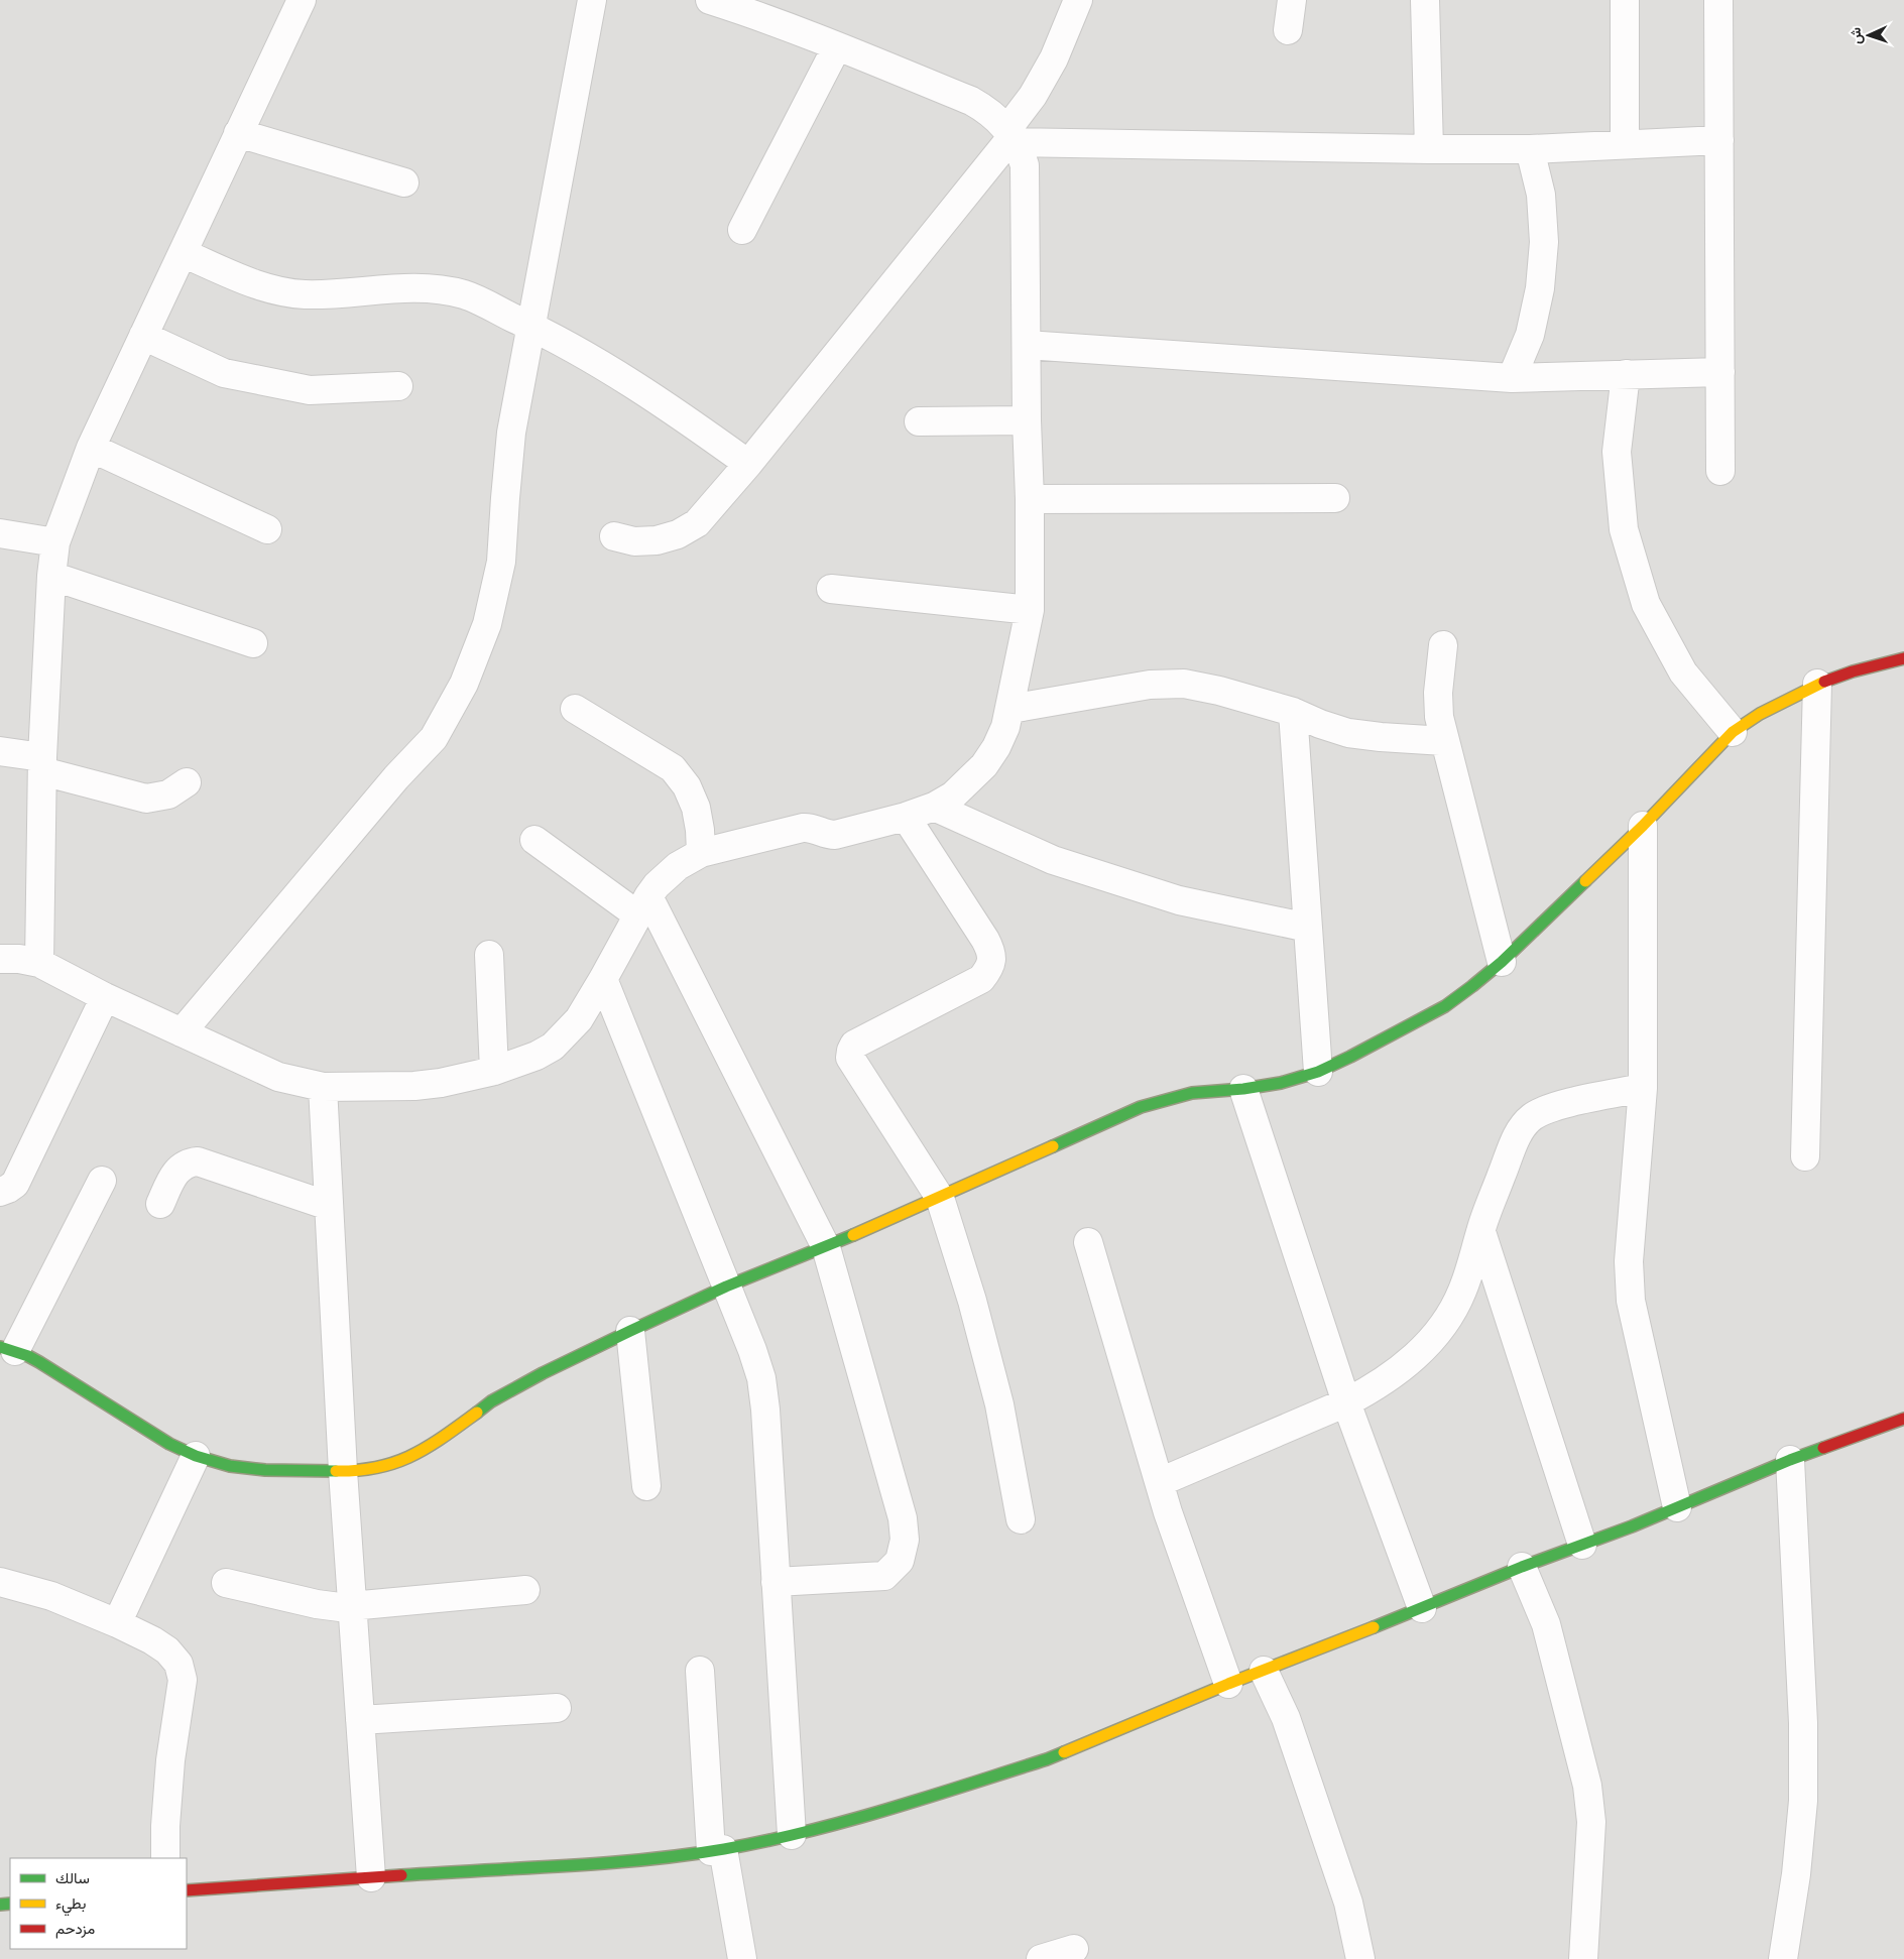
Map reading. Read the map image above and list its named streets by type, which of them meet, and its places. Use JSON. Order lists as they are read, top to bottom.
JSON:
{
  "legend": ["سالك", "بطيء", "مزدحم"],
  "north": "left"
}
